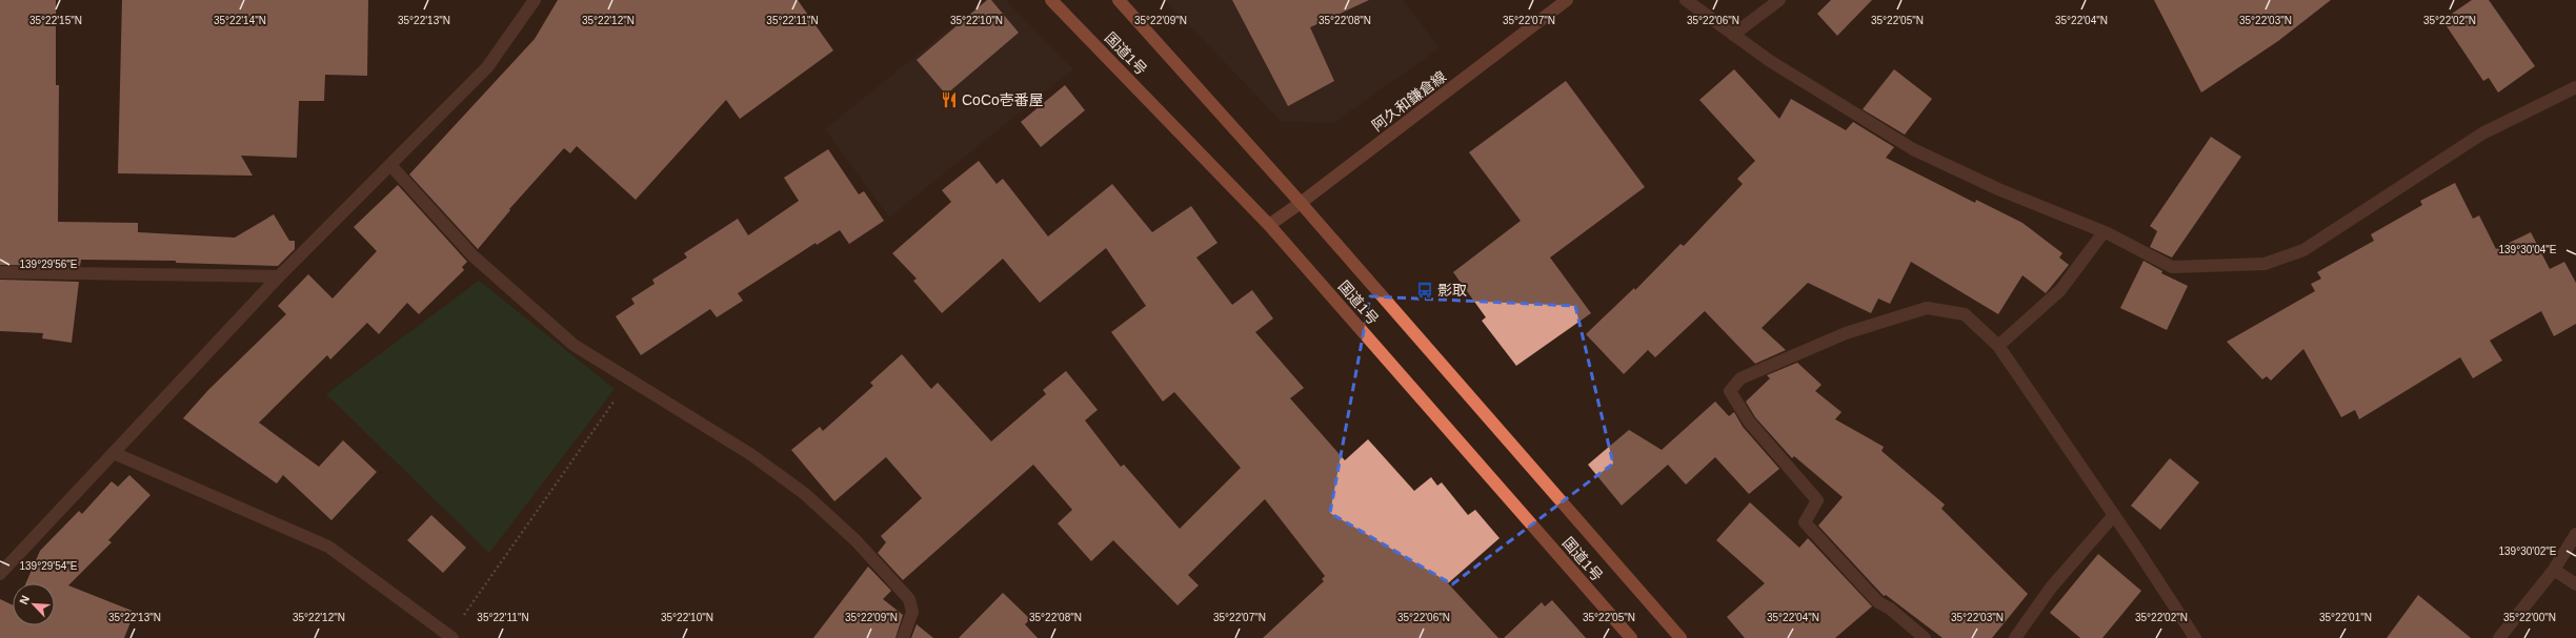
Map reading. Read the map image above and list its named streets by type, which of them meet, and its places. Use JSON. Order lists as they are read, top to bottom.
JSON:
{
  "streets": {
    "highway": ["国道1号"],
    "main road": ["阿久和鎌倉線"]
  },
  "crossings": [
    ["国道1号", "阿久和鎌倉線"]
  ],
  "places": {
    "restaurant": ["CoCo壱番屋"],
    "bus stop": ["影取"]
  },
  "north": "top left",
  "coordinates": [
    "35°22'15\"N",
    "35°22'14\"N",
    "35°22'13\"N",
    "35°22'12\"N",
    "35°22'11\"N",
    "35°22'10\"N",
    "35°22'09\"N",
    "35°22'08\"N",
    "35°22'07\"N",
    "35°22'06\"N",
    "35°22'05\"N",
    "35°22'04\"N",
    "35°22'03\"N",
    "35°22'02\"N",
    "139°30'04\"E",
    "139°29'56\"E",
    "139°30'02\"E",
    "139°29'54\"E",
    "35°22'01\"N",
    "35°22'00\"N"
  ]
}
